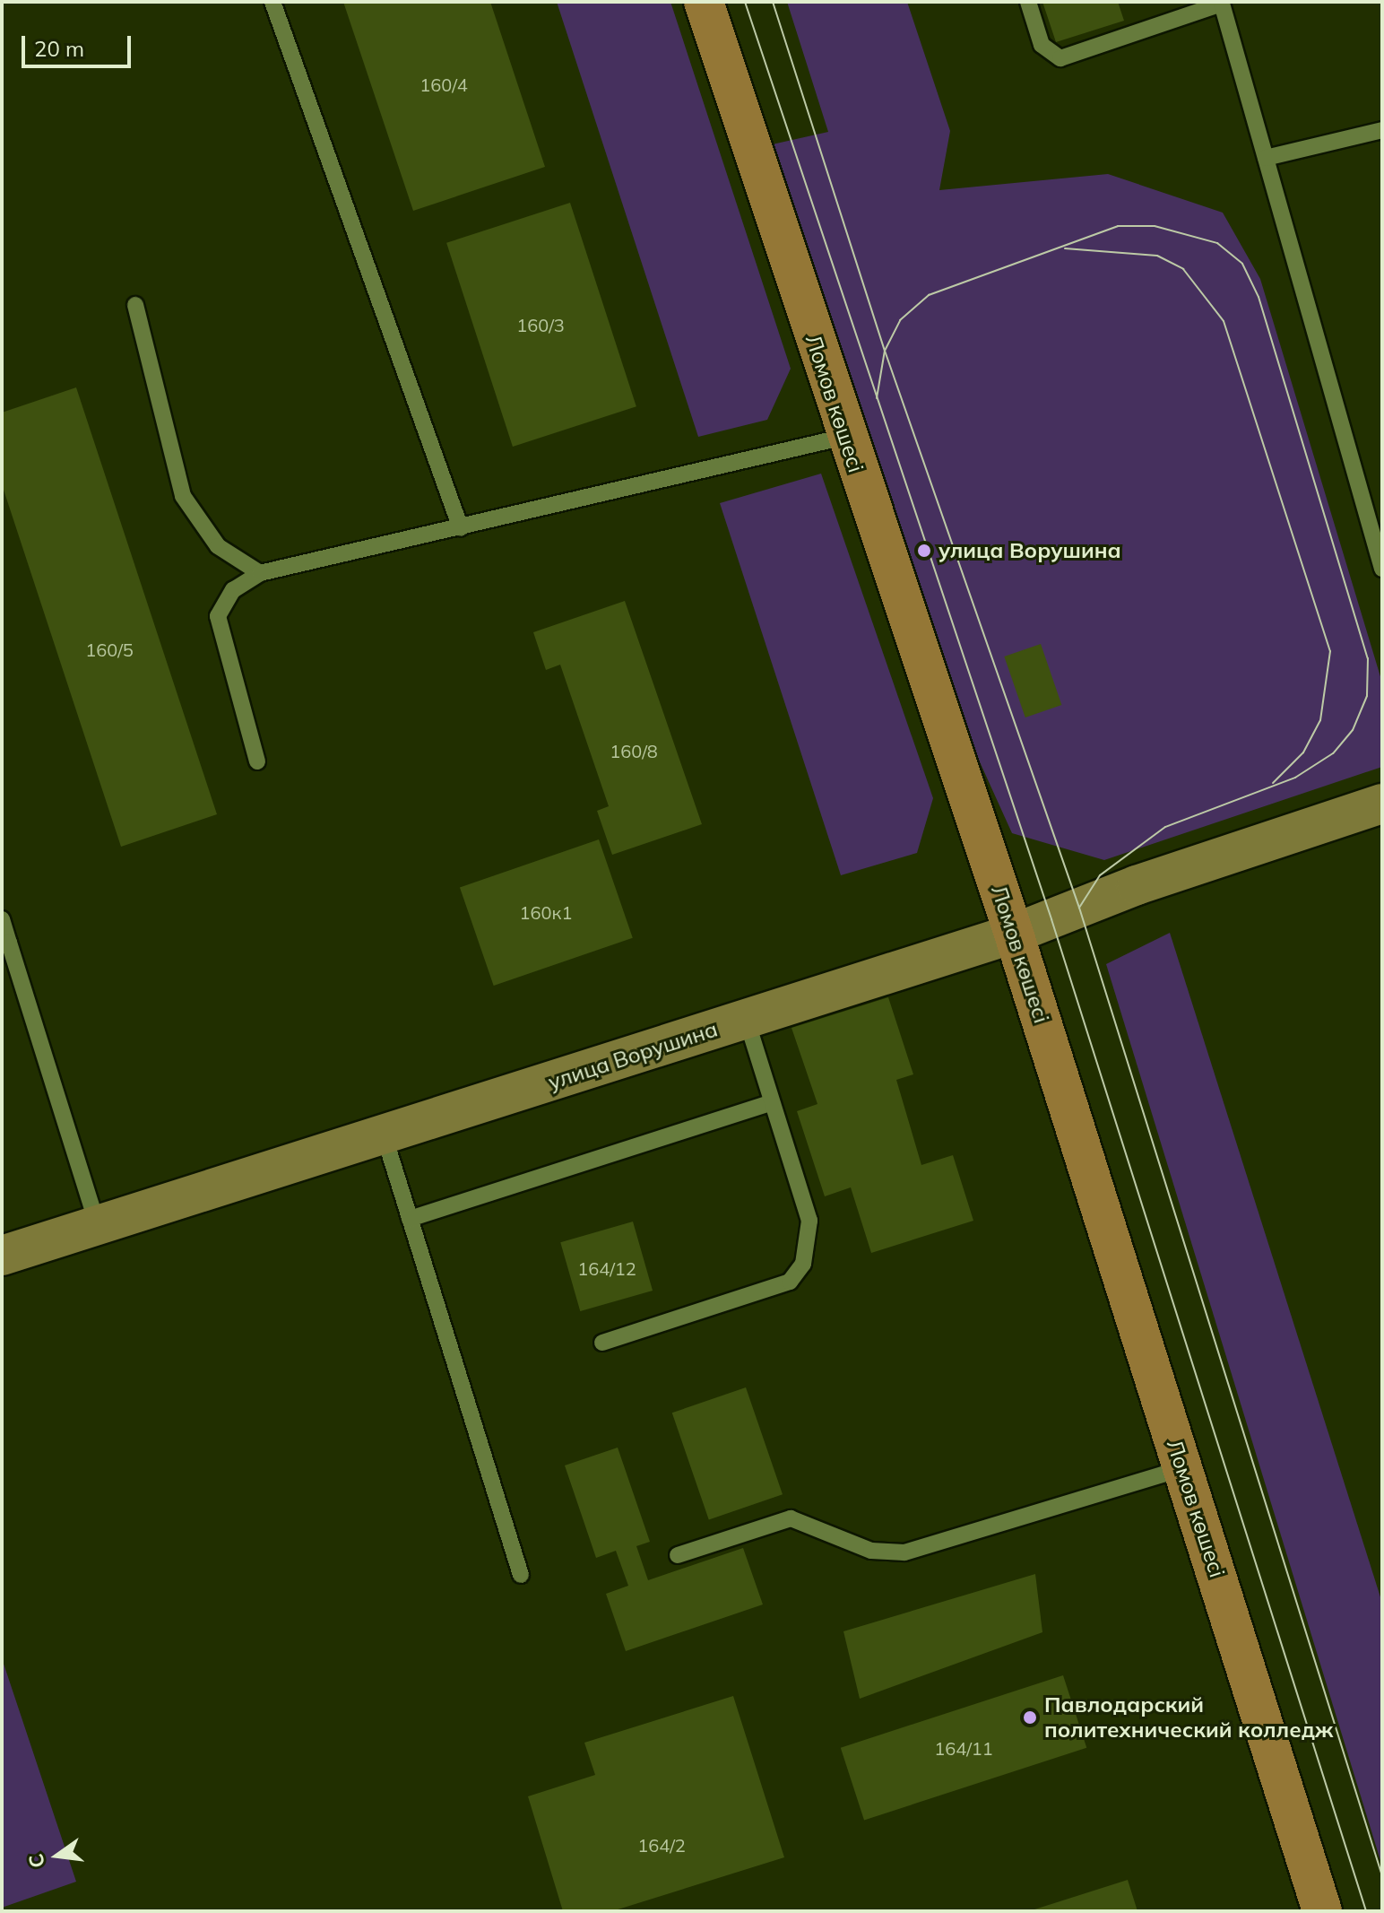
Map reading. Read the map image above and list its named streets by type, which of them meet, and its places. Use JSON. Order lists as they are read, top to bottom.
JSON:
{
  "streets": {
    "main road": ["Ломов көшесі"],
    "street": ["улица Ворушина"]
  },
  "crossings": [
    ["Ломов көшесі", "улица Ворушина"]
  ],
  "places": ["улица Ворушина", "Павлодарский политехнический колледж"],
  "house_numbers": [
    "160/4",
    "160/3",
    "160/5",
    "160/8",
    "160к1",
    "164/12",
    "164/11",
    "164/2"
  ],
  "scale_bar": "20 m",
  "north": "left"
}
